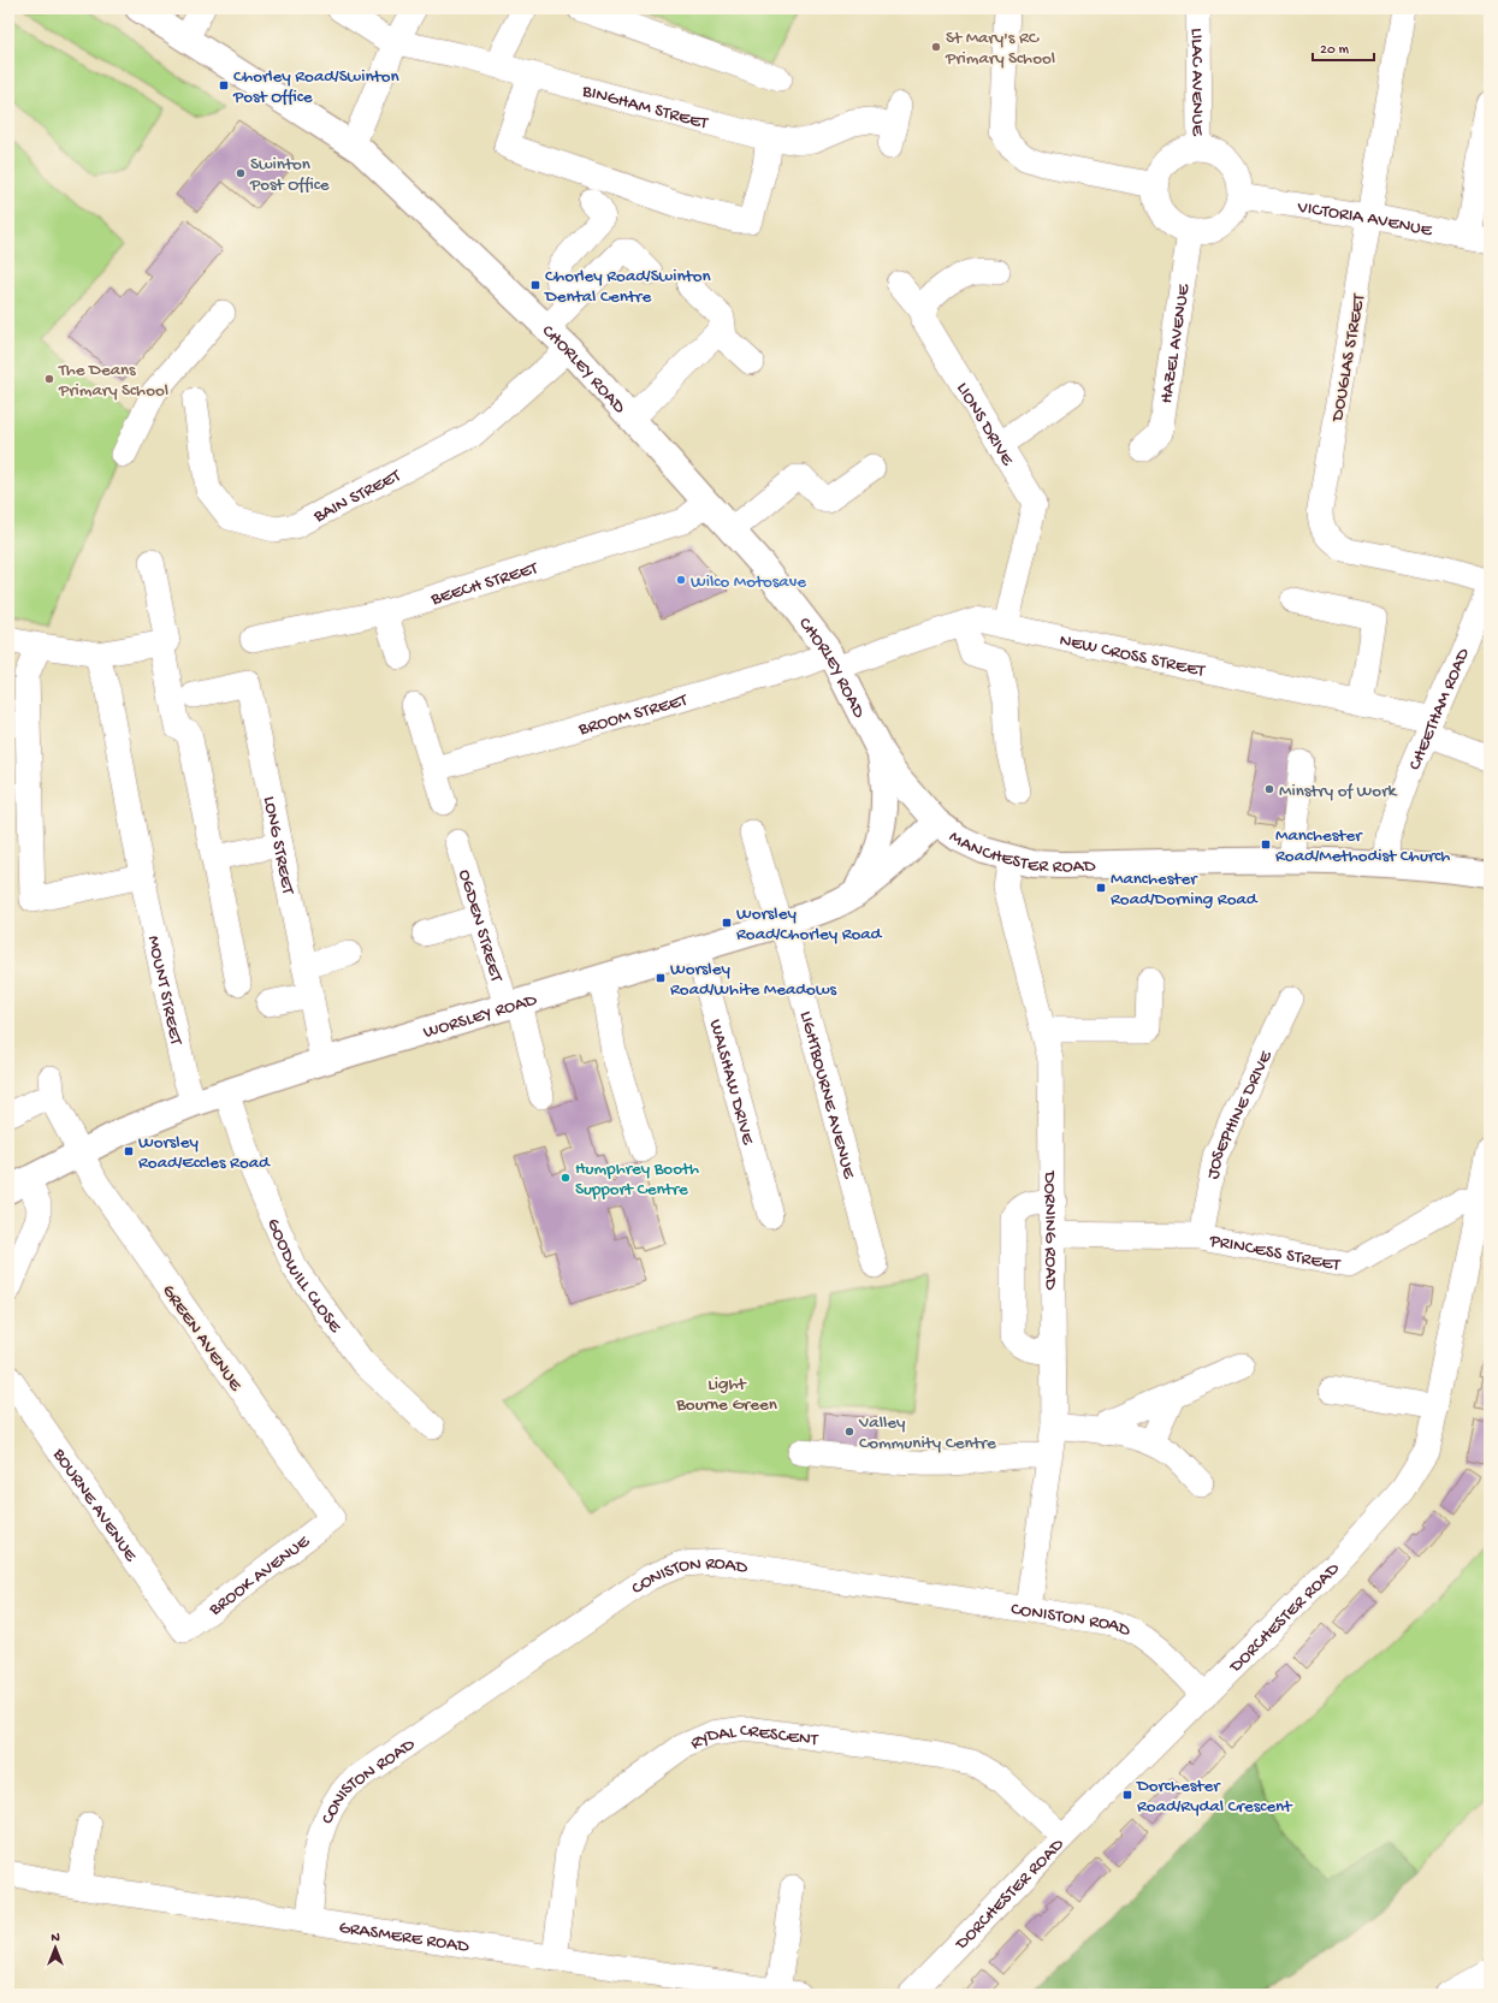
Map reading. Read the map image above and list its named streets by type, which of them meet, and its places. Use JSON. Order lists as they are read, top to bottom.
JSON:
{
  "streets": {
    "main road": ["CHORLEY ROAD", "MANCHESTER ROAD", "WORSLEY ROAD"],
    "street": [
      "LILAC AVENUE",
      "BINGHAM STREET",
      "VICTORIA AVENUE",
      "HAZEL AVENUE",
      "DOUGLAS STREET",
      "LIONS DRIVE",
      "BAIN STREET",
      "BEECH STREET",
      "NEW CROSS STREET",
      "CHEETHAM ROAD",
      "BROOM STREET",
      "LONG STREET",
      "OGDEN STREET",
      "MOUNT STREET",
      "WALSHAW DRIVE",
      "LIGHTBOURNE AVENUE",
      "JOSEPHINE DRIVE",
      "DORNING ROAD",
      "PRINCESS STREET",
      "GOODWILL CLOSE",
      "GREEN AVENUE",
      "BOURNE AVENUE",
      "BROOK AVENUE",
      "CONISTON ROAD",
      "DORCHESTER ROAD",
      "RYDAL CRESCENT",
      "GRASMERE ROAD"
    ]
  },
  "crossings": [
    ["LILAC AVENUE", "VICTORIA AVENUE"],
    ["LILAC AVENUE", "HAZEL AVENUE"],
    ["VICTORIA AVENUE", "HAZEL AVENUE"],
    ["VICTORIA AVENUE", "DOUGLAS STREET"],
    ["DOUGLAS STREET", "CHEETHAM ROAD"],
    ["CHORLEY ROAD", "BAIN STREET"],
    ["CHORLEY ROAD", "BEECH STREET"],
    ["CHORLEY ROAD", "NEW CROSS STREET"],
    ["CHORLEY ROAD", "BROOM STREET"],
    ["CHORLEY ROAD", "MANCHESTER ROAD"],
    ["CHORLEY ROAD", "WORSLEY ROAD"],
    ["LIONS DRIVE", "NEW CROSS STREET"],
    ["NEW CROSS STREET", "CHEETHAM ROAD"],
    ["NEW CROSS STREET", "BROOM STREET"],
    ["CHEETHAM ROAD", "MANCHESTER ROAD"],
    ["LONG STREET", "WORSLEY ROAD"],
    ["MANCHESTER ROAD", "WORSLEY ROAD"],
    ["MANCHESTER ROAD", "DORNING ROAD"],
    ["OGDEN STREET", "WORSLEY ROAD"],
    ["MOUNT STREET", "WORSLEY ROAD"],
    ["WORSLEY ROAD", "WALSHAW DRIVE"],
    ["WORSLEY ROAD", "LIGHTBOURNE AVENUE"],
    ["WORSLEY ROAD", "GOODWILL CLOSE"],
    ["WORSLEY ROAD", "GREEN AVENUE"],
    ["JOSEPHINE DRIVE", "PRINCESS STREET"],
    ["DORNING ROAD", "PRINCESS STREET"],
    ["DORNING ROAD", "CONISTON ROAD"],
    ["PRINCESS STREET", "DORCHESTER ROAD"],
    ["GREEN AVENUE", "BROOK AVENUE"],
    ["BOURNE AVENUE", "BROOK AVENUE"],
    ["CONISTON ROAD", "DORCHESTER ROAD"],
    ["CONISTON ROAD", "GRASMERE ROAD"],
    ["DORCHESTER ROAD", "RYDAL CRESCENT"],
    ["RYDAL CRESCENT", "GRASMERE ROAD"]
  ],
  "parks": ["Light Bourne Green"],
  "places": {
    "other": [
      "St Mary's RC Primary School",
      "Swinton Post Office",
      "The Deans Primary School",
      "Wilco Motosave",
      "Minstry of Work",
      "Humphrey Booth Support Centre",
      "Valley Community Centre"
    ],
    "transit": [
      "Chorley Road/Swinton Post Office",
      "Chorley Road/Swinton Dental Centre",
      "Manchester Road/Methodist Church",
      "Manchester Road/Dorning Road",
      "Worsley Road/Chorley Road",
      "Worsley Road/White Meadows",
      "Worsley Road/Eccles Road",
      "Dorchester Road/Rydal Crescent"
    ]
  },
  "scale_bar": "20 m",
  "north": "top"
}
